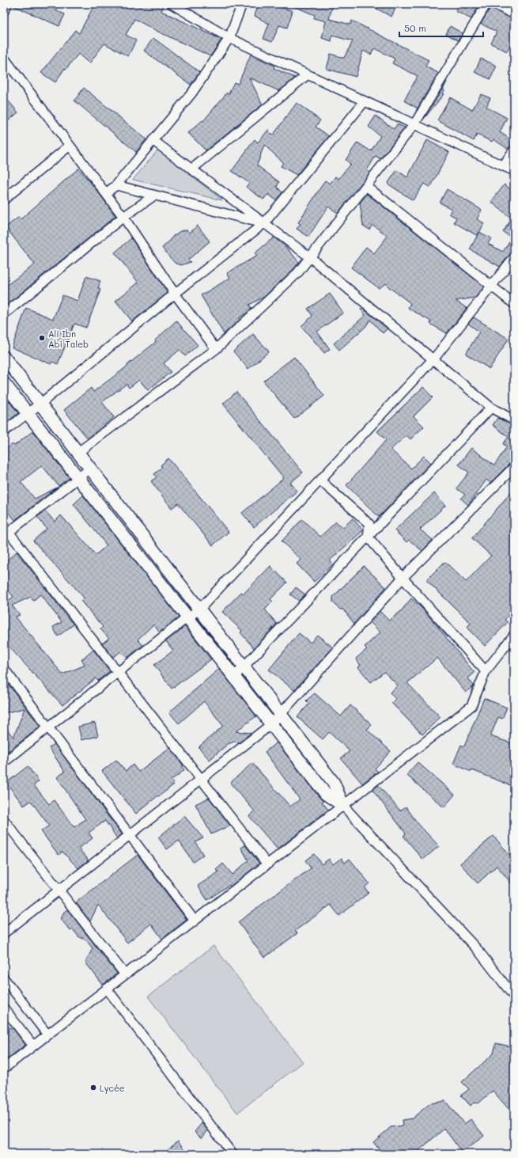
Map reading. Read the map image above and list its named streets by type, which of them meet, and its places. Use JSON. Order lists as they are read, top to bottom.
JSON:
{
  "places": ["Ali Ibn Abi Taleb", "Lycée"],
  "scale_bar": "50 m"
}
